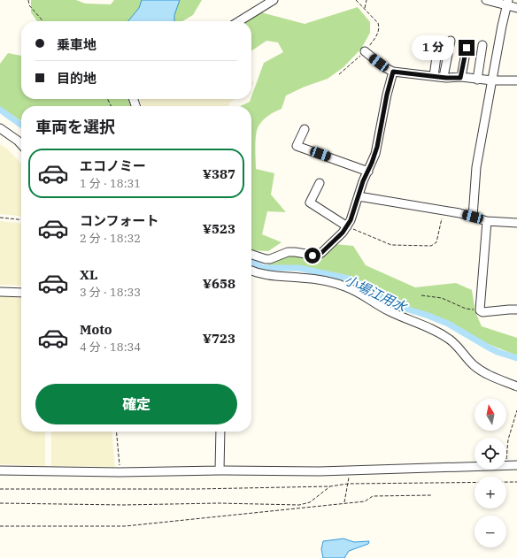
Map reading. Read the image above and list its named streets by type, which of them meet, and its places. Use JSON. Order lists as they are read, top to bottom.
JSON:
{
  "water": ["小場江用水"],
  "north": "top",
  "page": {
    "banner": ["乗車地", "目的地"],
    "bubble": "1 分",
    "heading": "車両を選択",
    "list": [
      {
        "name": "エコノミー",
        "note": "1 分 · 18:31",
        "value": "¥387"
      },
      {
        "name": "コンフォート",
        "note": "2 分 · 18:32",
        "value": "¥523"
      },
      {
        "name": "XL",
        "note": "3 分 · 18:33",
        "value": "¥658"
      },
      {
        "name": "Moto",
        "note": "4 分 · 18:34",
        "value": "¥723"
      }
    ],
    "buttons": "確定",
    "map_buttons": ["+", "−"]
  }
}
